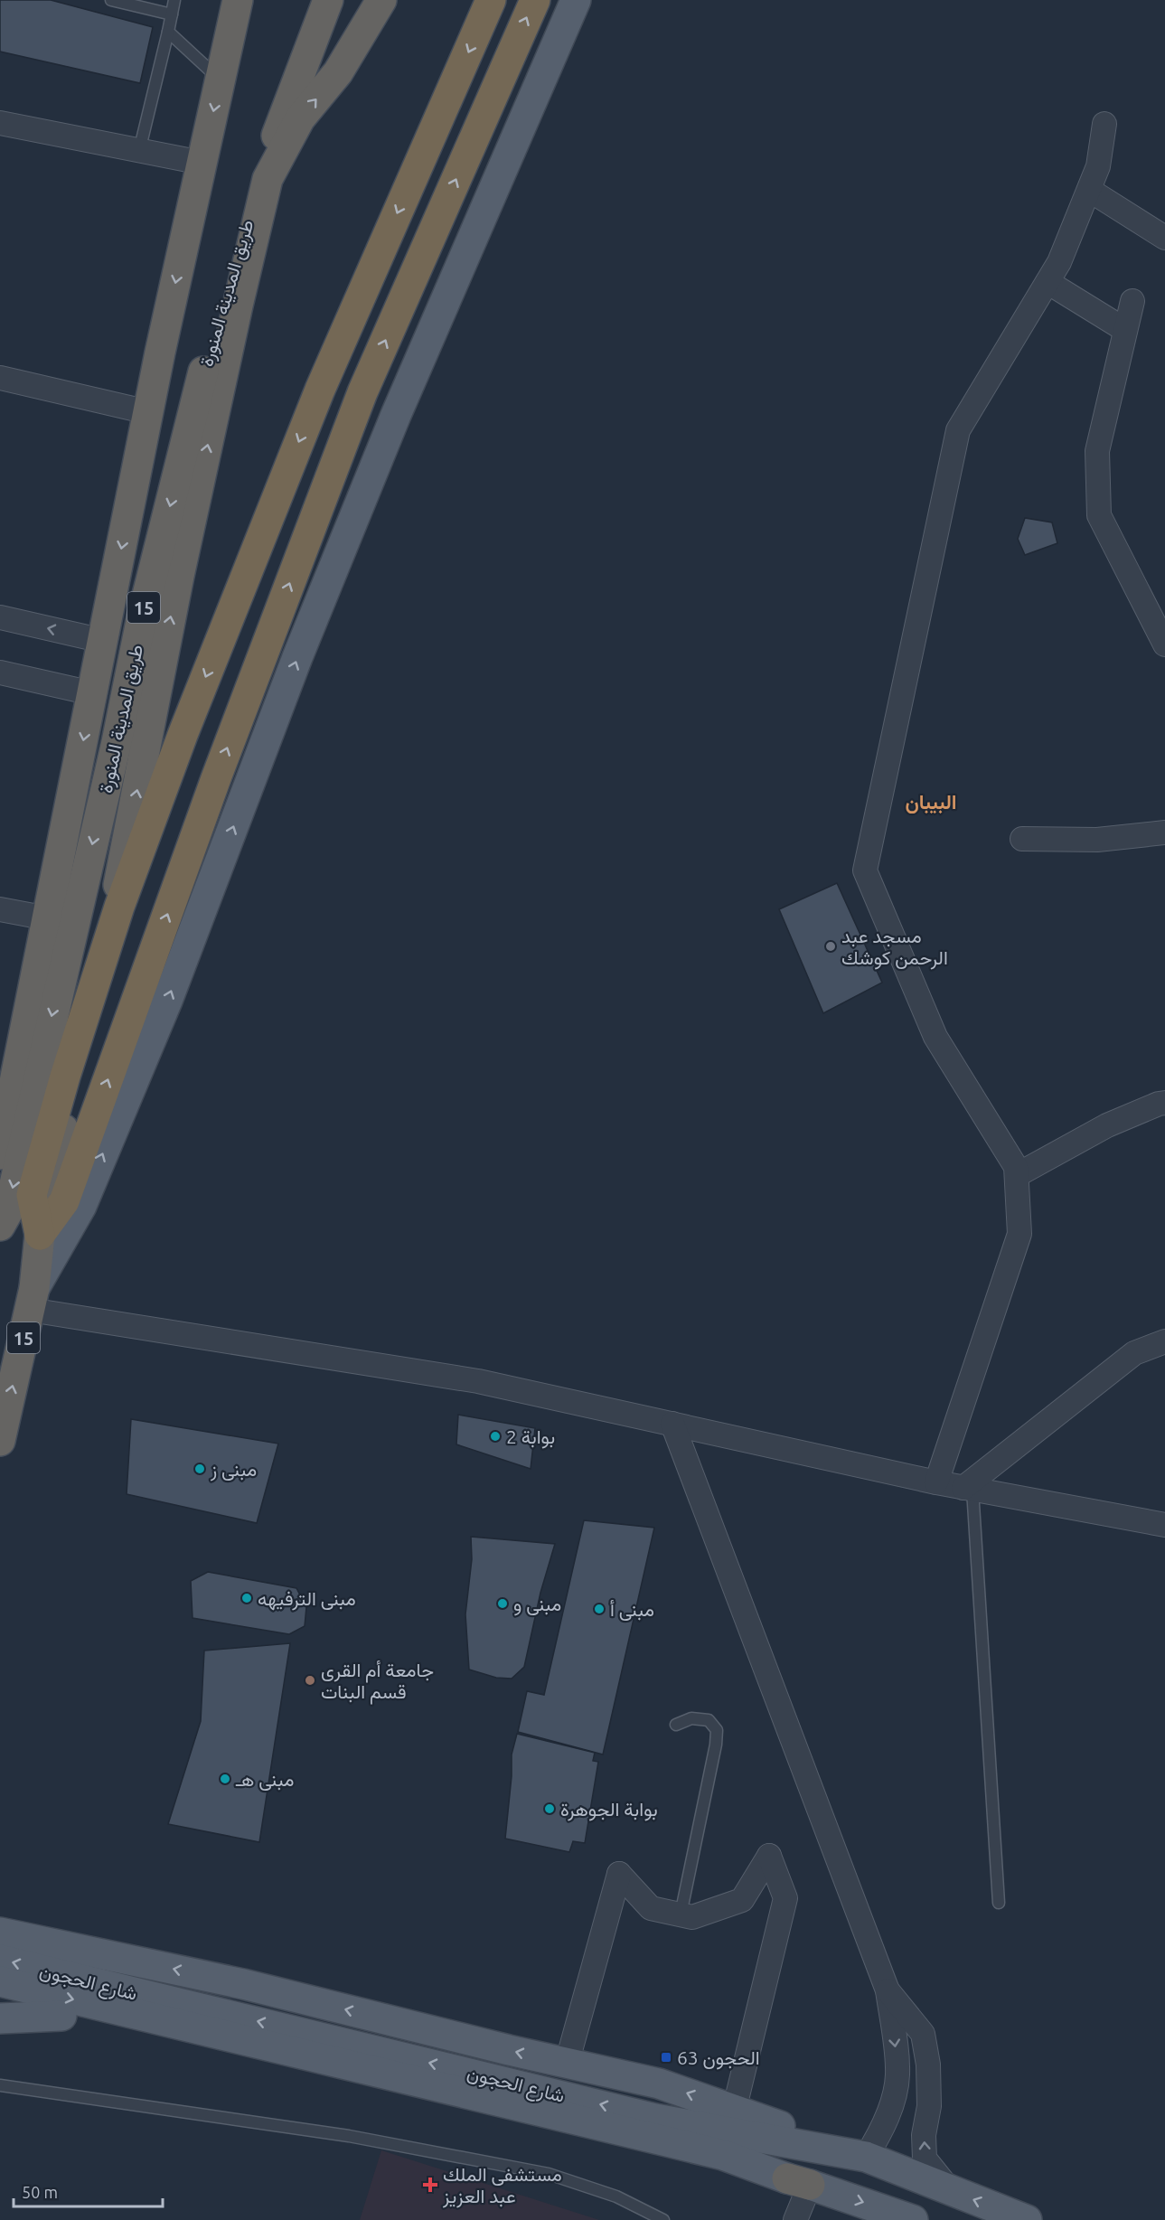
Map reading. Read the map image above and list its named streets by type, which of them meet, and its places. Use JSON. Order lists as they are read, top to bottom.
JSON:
{
  "streets": {
    "highway": ["طريق المدينة المنورة", "15"],
    "main road": ["شارع الحجون"]
  },
  "districts": ["البيبان"],
  "places": {
    "other": [
      "مسجد عبد الرحمن كوشك",
      "بوابة 2",
      "مبنى ز",
      "مبنى الترفيهه",
      "مبنى و",
      "مبنى أ",
      "جامعة أم القرى قسم البنات",
      "مبنى هـ",
      "بوابة الجوهرة"
    ],
    "transit": ["الحجون 63"],
    "health": ["مستشفى الملك عبد العزيز"]
  },
  "scale_bar": "50 m"
}
